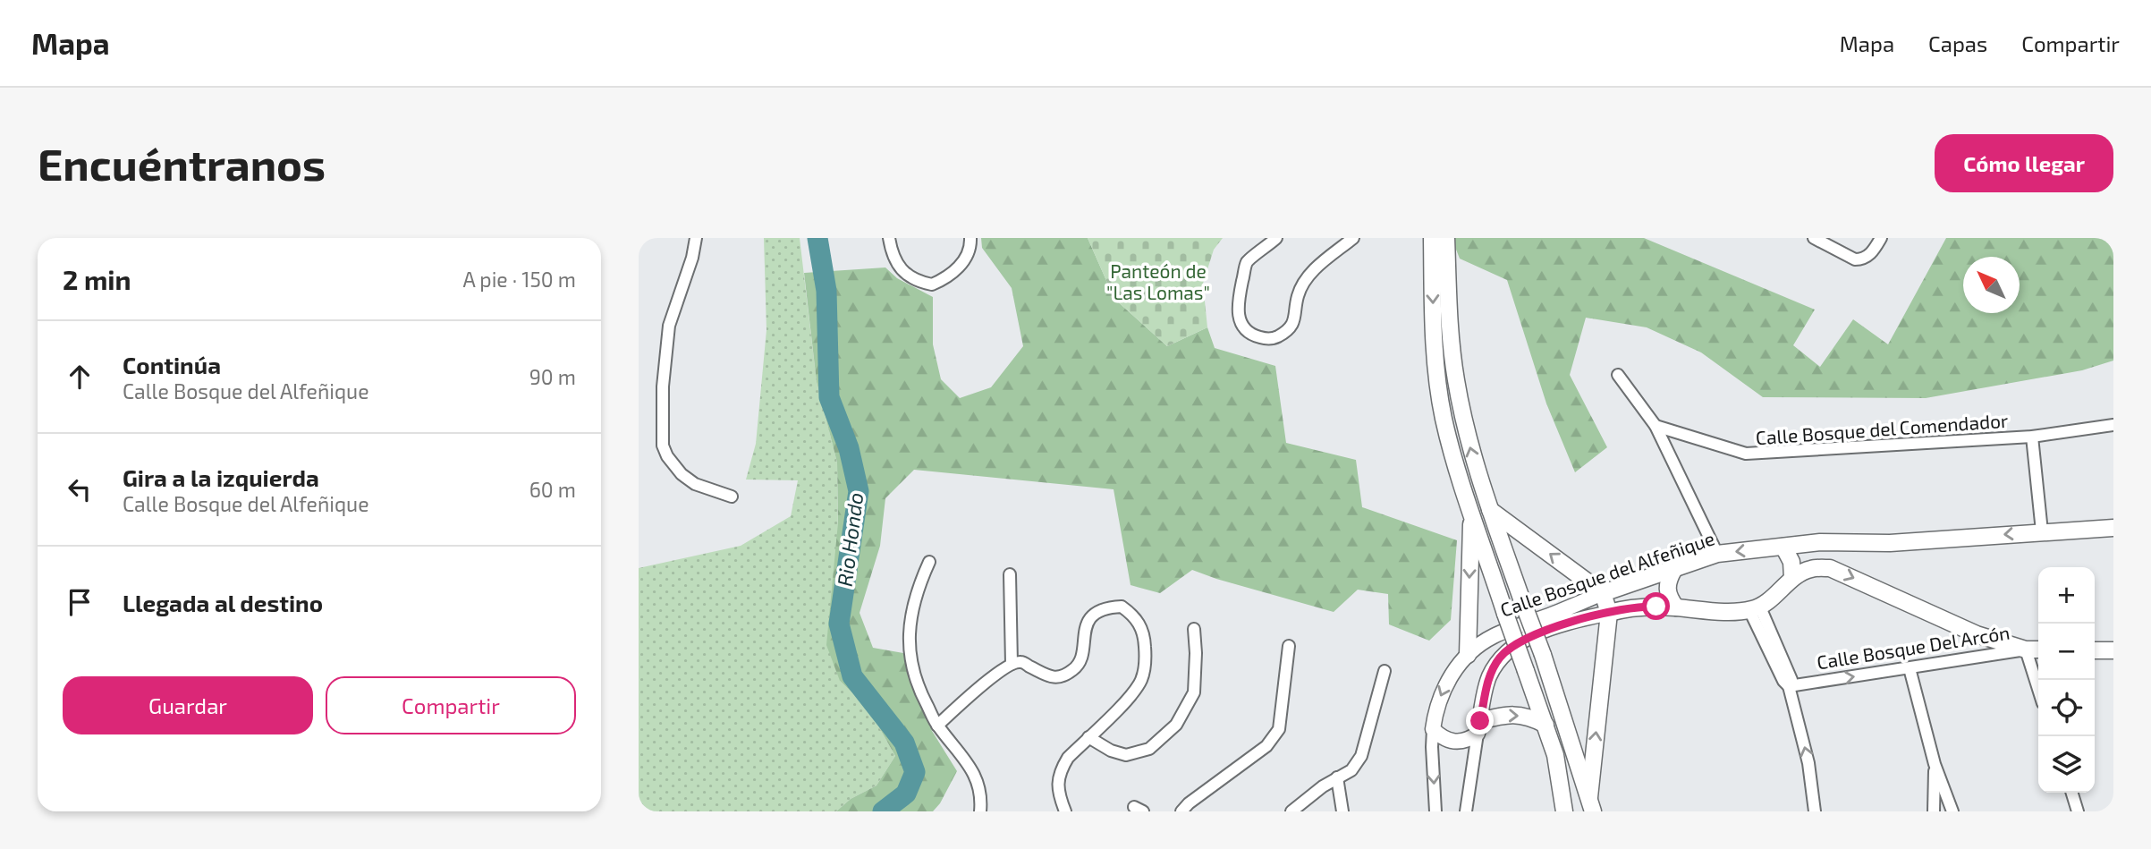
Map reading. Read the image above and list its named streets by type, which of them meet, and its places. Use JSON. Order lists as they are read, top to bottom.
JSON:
{
  "streets": {
    "main road": ["Calle Bosque del Alfeñique", "Calle Bosque Del Arcón"],
    "street": ["Calle Bosque del Comendador"]
  },
  "one_way": ["Calle Bosque Del Arcón"],
  "water": ["Rio Hondo"],
  "parks": ["Panteón de \"Las Lomas\""],
  "north": "top left",
  "page": {
    "header": "Mapa",
    "nav": ["Mapa", "Capas", "Compartir"],
    "buttons": [
      "Cómo llegar",
      ["Guardar", "Compartir"]
    ],
    "title": "Encuéntranos",
    "heading": ["2 min", "A pie · 150 m"],
    "list": [
      ["Continúa", "Calle Bosque del Alfeñique", "90 m"],
      ["Gira a la izquierda", "Calle Bosque del Alfeñique", "60 m"],
      "Llegada al destino"
    ],
    "map_buttons": ["+", "−"]
  }
}
